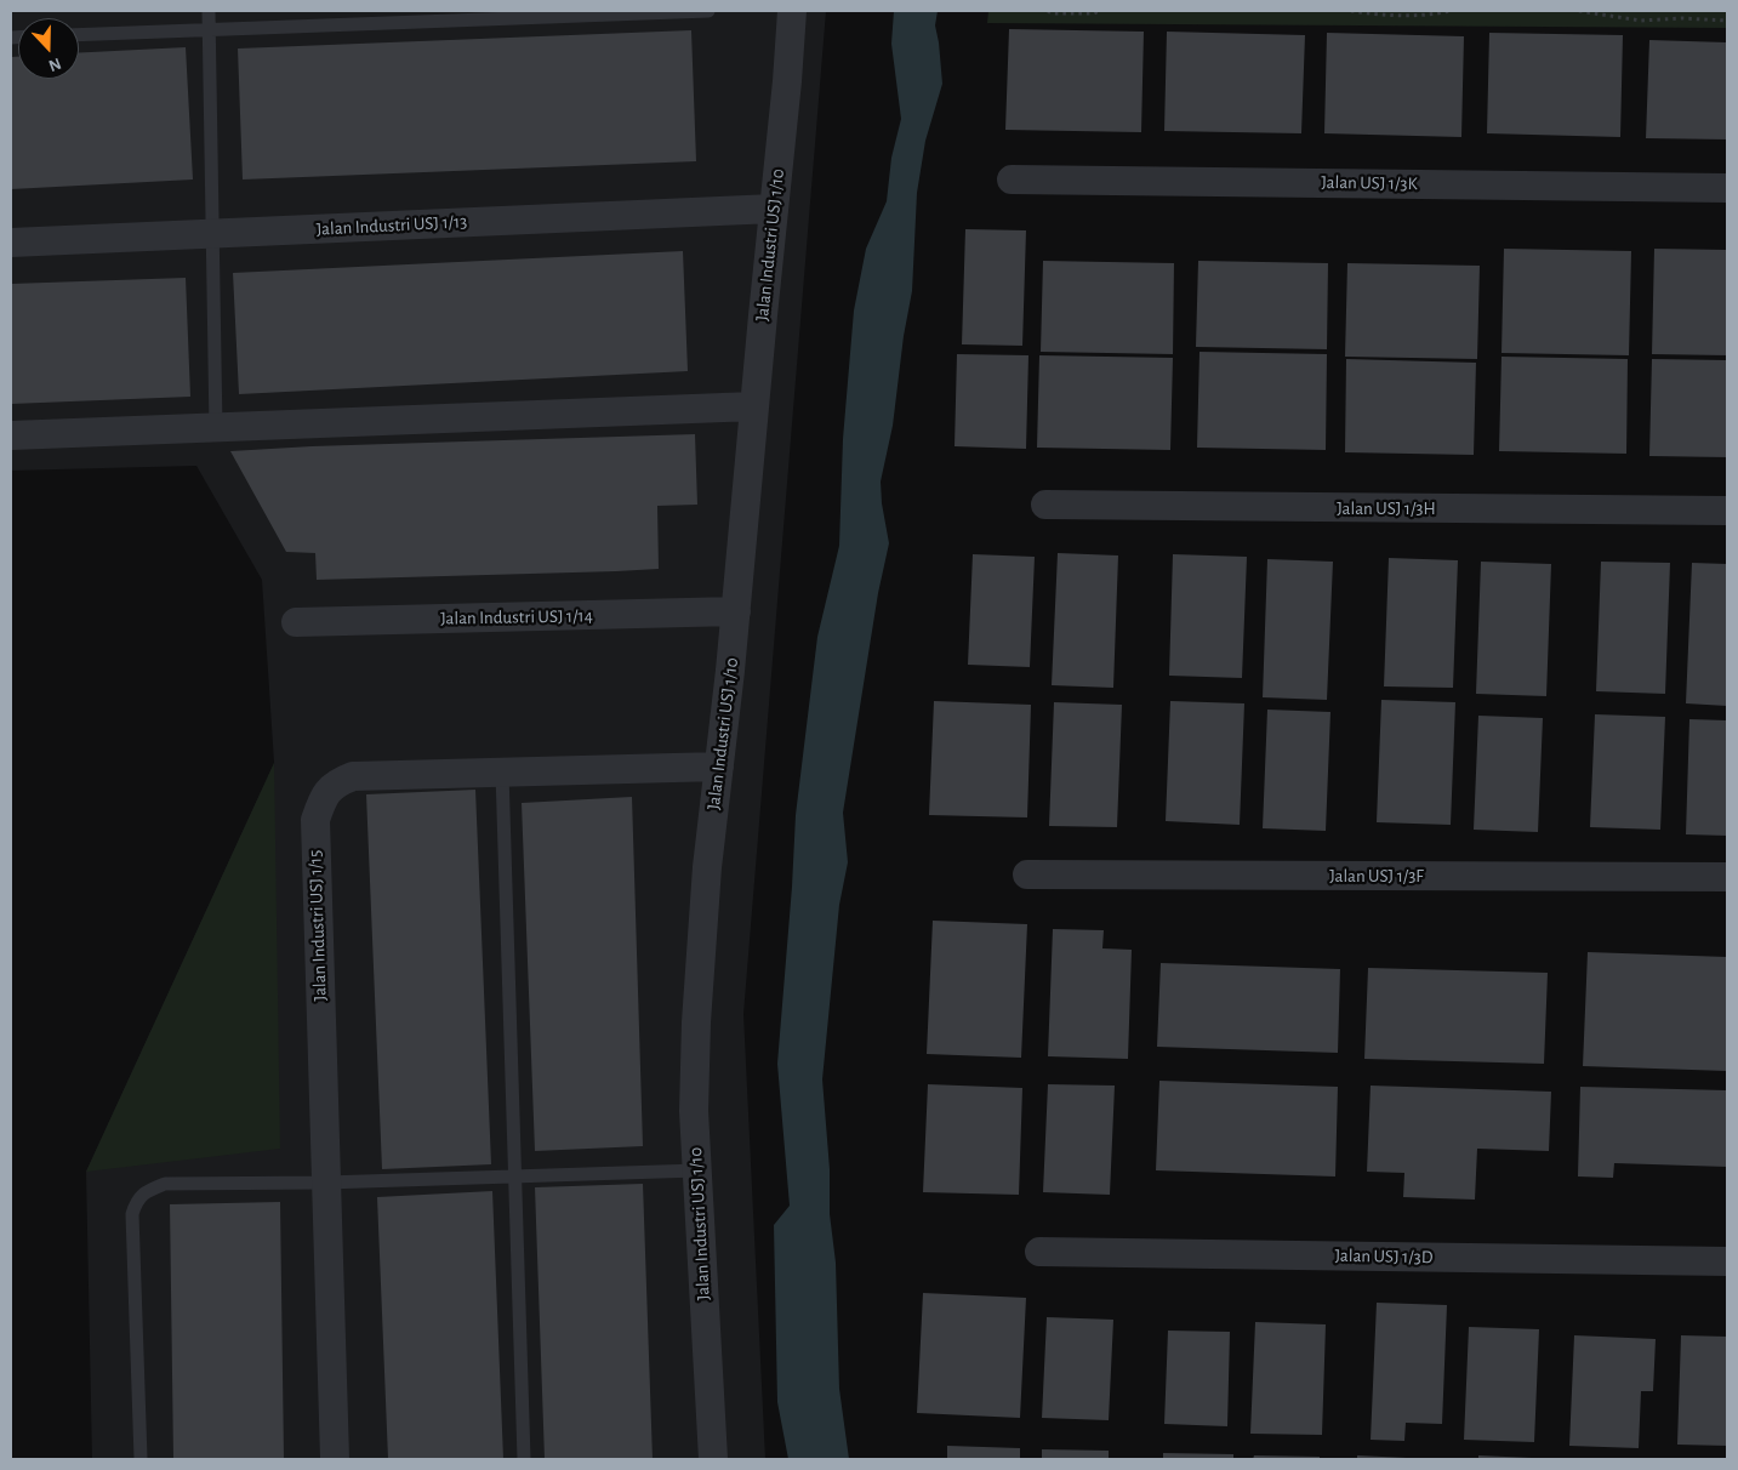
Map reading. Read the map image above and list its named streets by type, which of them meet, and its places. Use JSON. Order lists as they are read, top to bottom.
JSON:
{
  "streets": {
    "street": [
      "Jalan USJ 1/3K",
      "Jalan Industri USJ 1/13",
      "Jalan Industri USJ 1/10",
      "Jalan USJ 1/3H",
      "Jalan Industri USJ 1/14",
      "Jalan USJ 1/3F",
      "Jalan Industri USJ 1/15",
      "Jalan USJ 1/3D"
    ]
  },
  "crossings": [
    ["Jalan Industri USJ 1/13", "Jalan Industri USJ 1/10"],
    ["Jalan Industri USJ 1/10", "Jalan Industri USJ 1/14"],
    ["Jalan Industri USJ 1/10", "Jalan Industri USJ 1/15"]
  ],
  "north": "bottom"
}
